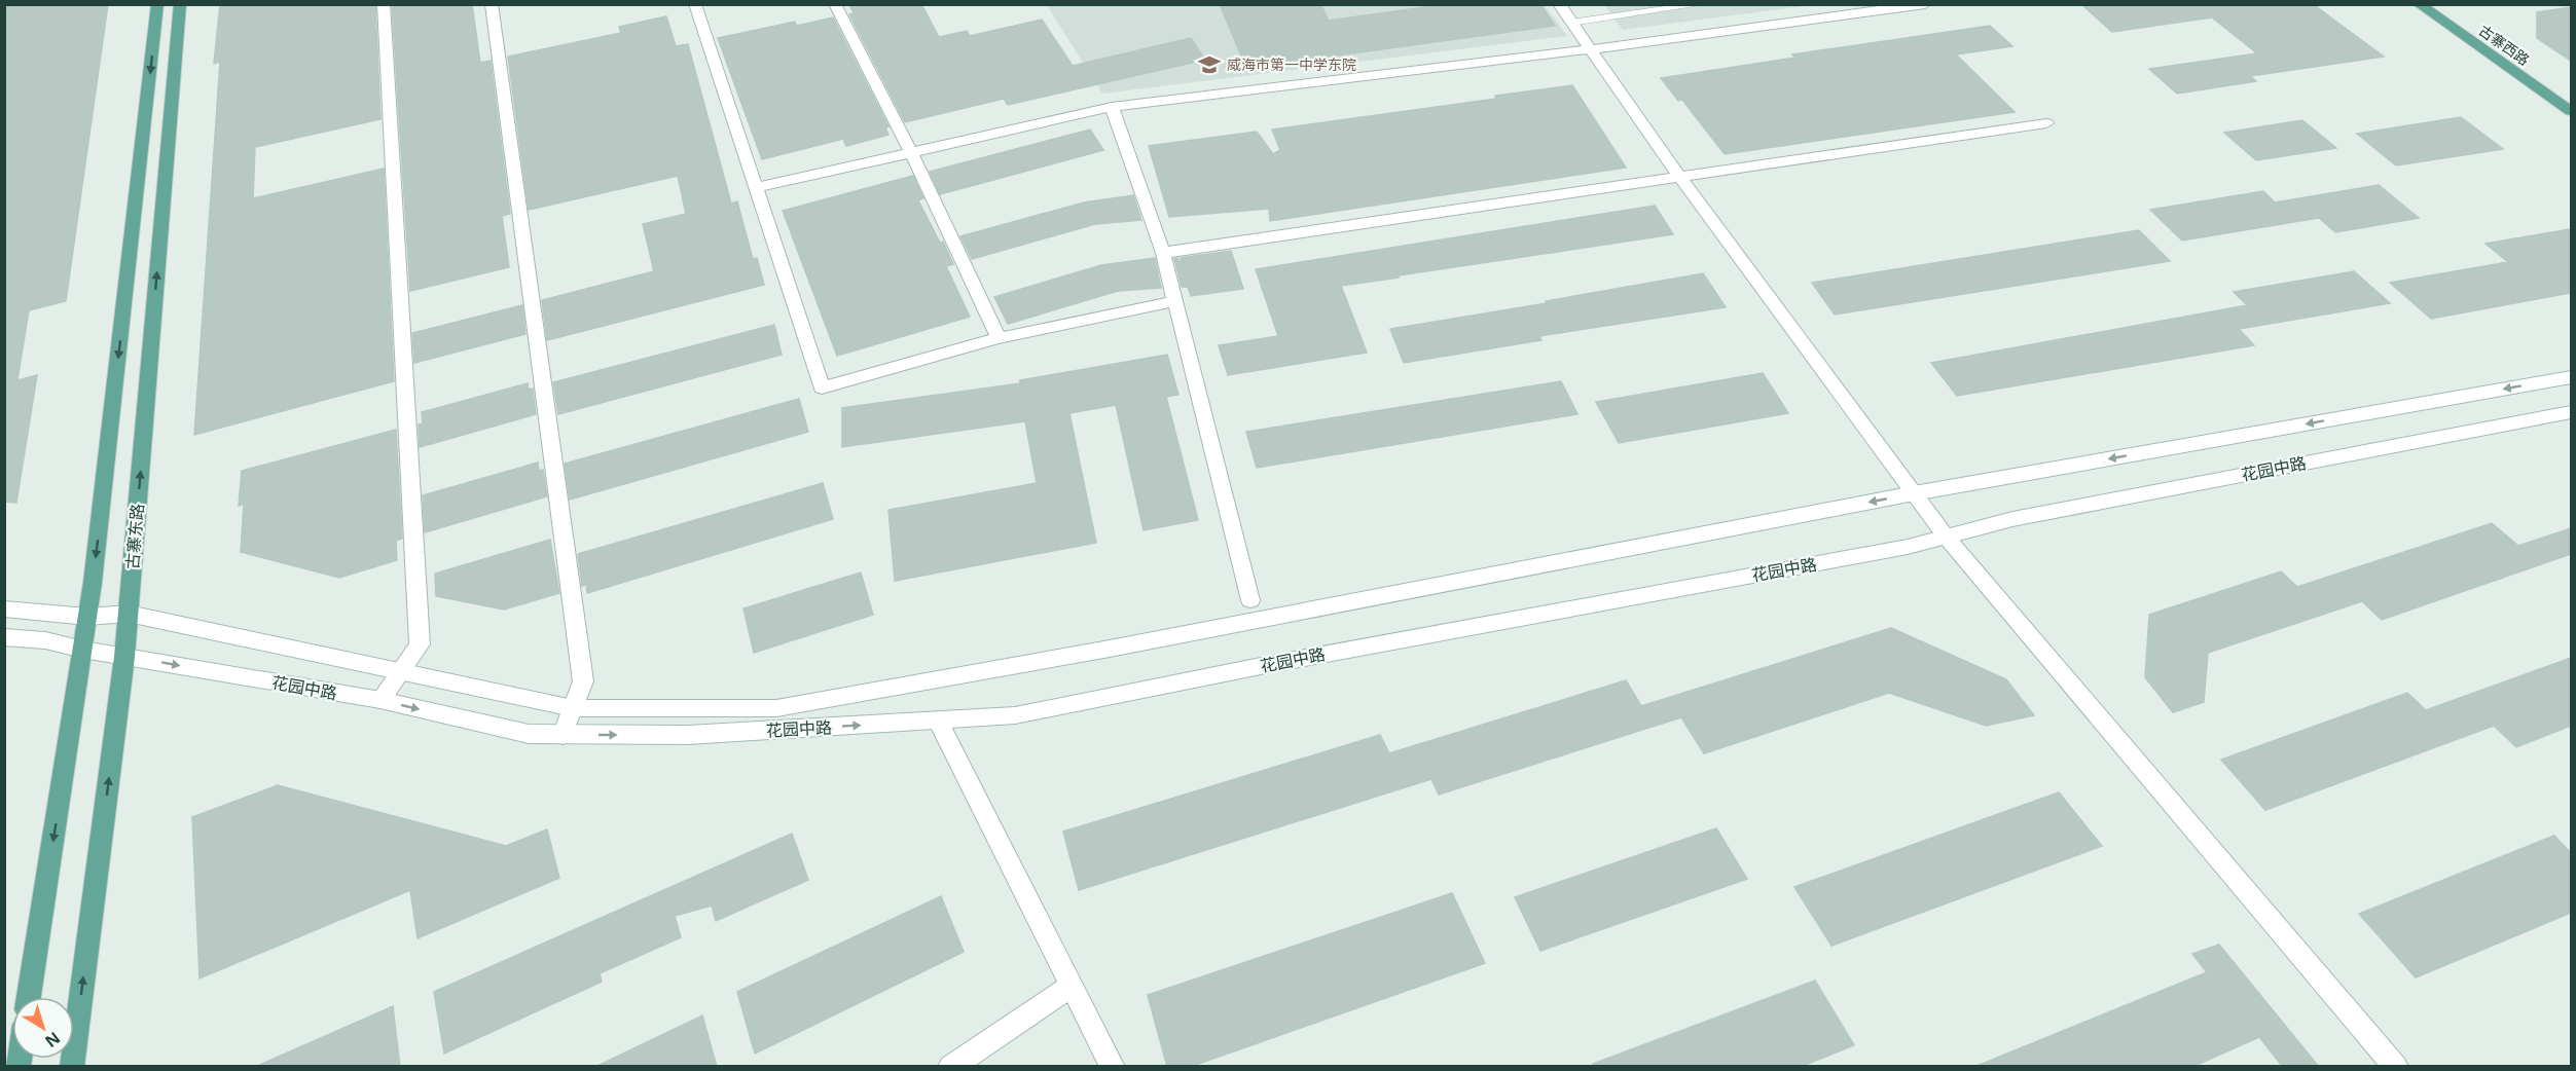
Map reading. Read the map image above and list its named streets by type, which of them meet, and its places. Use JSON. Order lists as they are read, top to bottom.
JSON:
{
  "streets": {
    "main road": ["古寨西路", "古寨东路"],
    "street": ["花园中路"]
  },
  "crossings": [
    ["花园中路", "古寨东路"]
  ],
  "places": {
    "school or university": ["威海市第一中学东院"]
  },
  "north": "bottom right"
}
